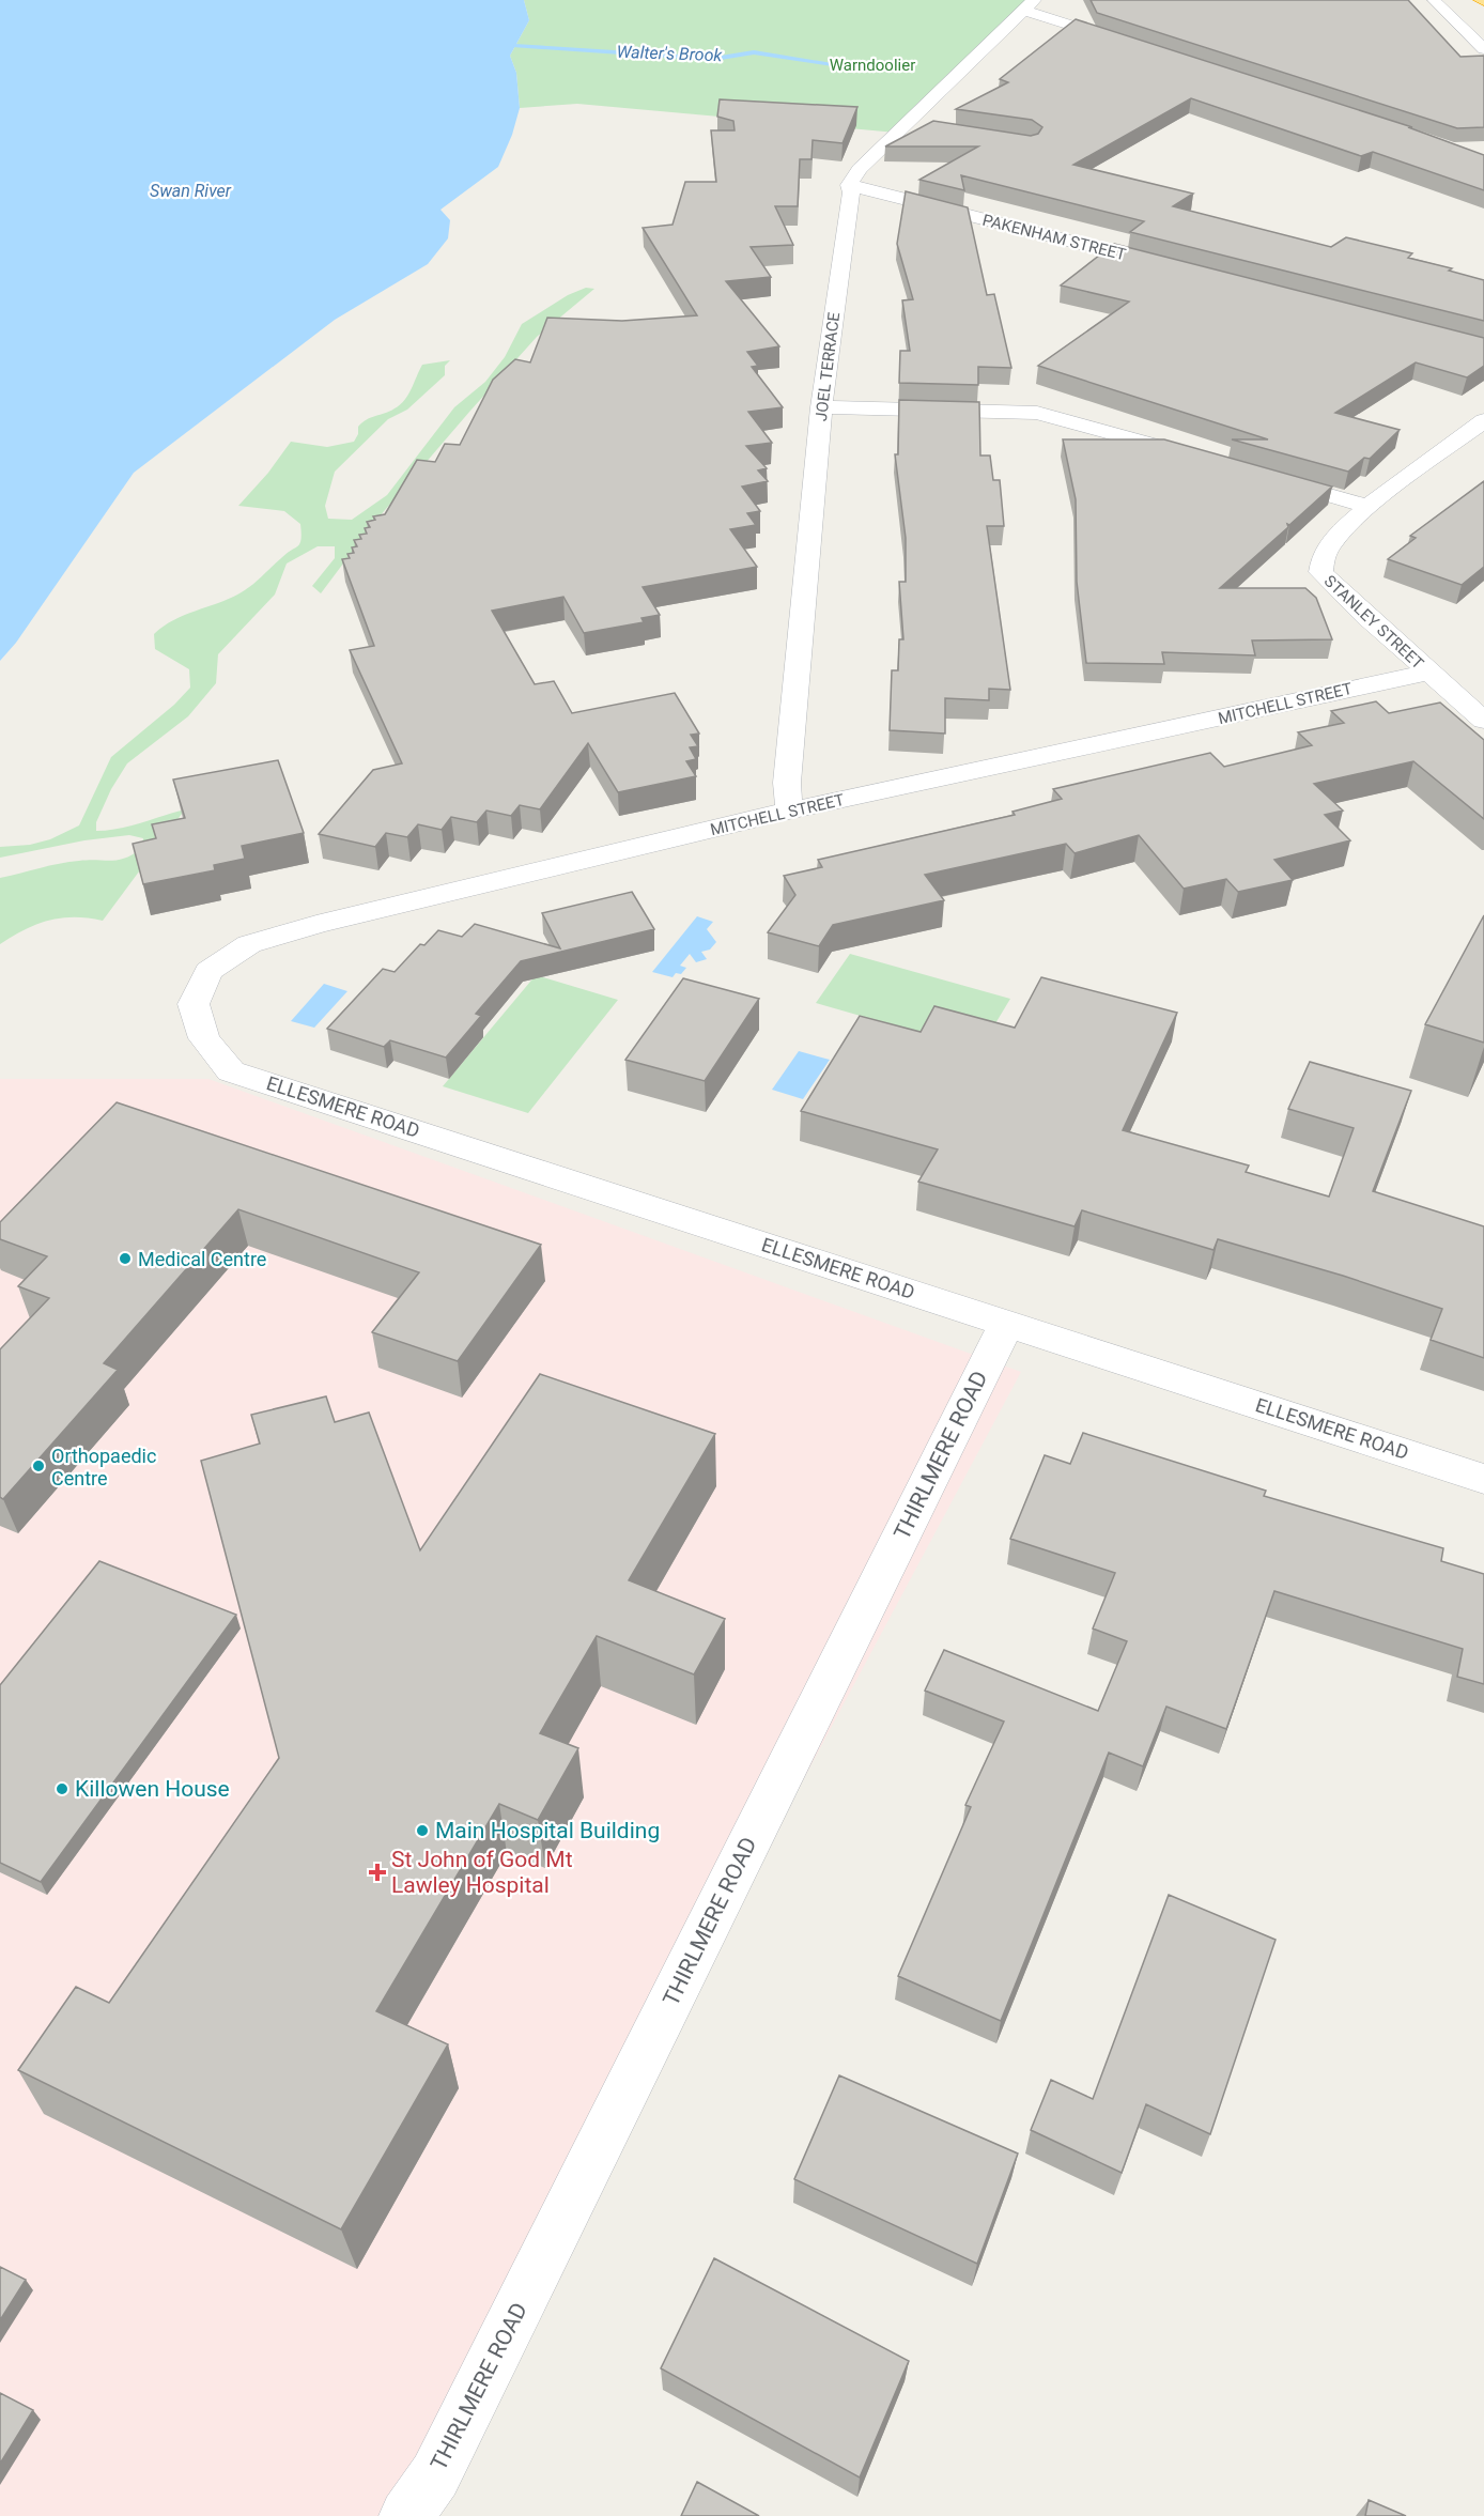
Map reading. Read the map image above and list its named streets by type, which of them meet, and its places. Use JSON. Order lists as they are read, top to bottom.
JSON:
{
  "streets": {
    "street": [
      "PAKENHAM STREET",
      "JOEL TERRACE",
      "STANLEY STREET",
      "MITCHELL STREET",
      "ELLESMERE ROAD",
      "THIRLMERE ROAD"
    ]
  },
  "crossings": [
    ["PAKENHAM STREET", "JOEL TERRACE"],
    ["JOEL TERRACE", "MITCHELL STREET"],
    ["STANLEY STREET", "MITCHELL STREET"],
    ["MITCHELL STREET", "ELLESMERE ROAD"],
    ["ELLESMERE ROAD", "THIRLMERE ROAD"]
  ],
  "water": ["Walter's Brook", "Swan River"],
  "parks": ["Warndoolier"],
  "places": {
    "other": [
      "Medical Centre",
      "Orthopaedic Centre",
      "Killowen House",
      "Main Hospital Building"
    ],
    "health": ["St John of God Mt Lawley Hospital"]
  }
}
